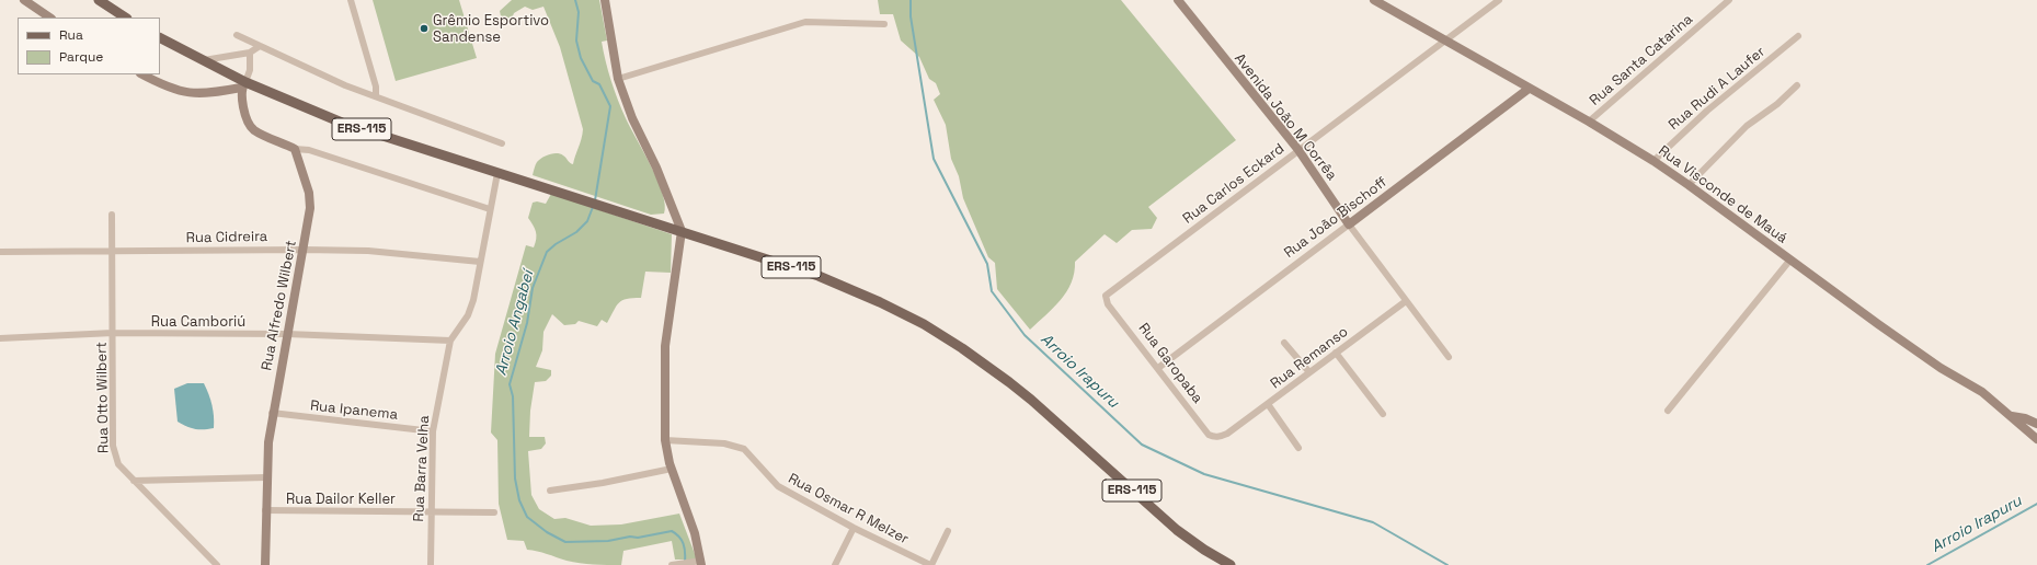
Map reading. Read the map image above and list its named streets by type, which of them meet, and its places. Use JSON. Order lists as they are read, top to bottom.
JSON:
{
  "streets": {
    "main road": ["ERS-115"],
    "street": [
      "Rua Santa Catarina",
      "Rua Rudi A Laufer",
      "Avenida João M Corrêa",
      "Rua Carlos Eckard",
      "Rua Visconde de Mauá",
      "Rua João Bischoff",
      "Rua Cidreira",
      "Rua Alfredo Wilbert",
      "Rua Camboriú",
      "Rua Remanso",
      "Rua Garopaba",
      "Rua Otto Wilbert",
      "Rua Ipanema",
      "Rua Barra Velha",
      "Rua Dailor Keller",
      "Rua Osmar R Melzer"
    ]
  },
  "crossings": [
    ["Rua Santa Catarina", "Rua Visconde de Mauá"],
    ["Rua Rudi A Laufer", "Rua Visconde de Mauá"],
    ["Avenida João M Corrêa", "Rua Carlos Eckard"],
    ["Avenida João M Corrêa", "Rua João Bischoff"],
    ["Avenida João M Corrêa", "Rua Remanso"],
    ["ERS-115", "Rua Barra Velha"],
    ["Rua Carlos Eckard", "Rua Visconde de Mauá"],
    ["Rua Carlos Eckard", "Rua Garopaba"],
    ["Rua Visconde de Mauá", "Rua João Bischoff"],
    ["Rua João Bischoff", "Rua Garopaba"],
    ["Rua Cidreira", "Rua Alfredo Wilbert"],
    ["Rua Cidreira", "Rua Otto Wilbert"],
    ["Rua Cidreira", "Rua Barra Velha"],
    ["Rua Alfredo Wilbert", "Rua Camboriú"],
    ["Rua Alfredo Wilbert", "Rua Ipanema"],
    ["Rua Alfredo Wilbert", "Rua Dailor Keller"],
    ["Rua Camboriú", "Rua Otto Wilbert"],
    ["Rua Camboriú", "Rua Barra Velha"],
    ["Rua Remanso", "Rua Garopaba"],
    ["Rua Ipanema", "Rua Barra Velha"],
    ["Rua Barra Velha", "Rua Dailor Keller"]
  ],
  "water": ["Arroio Angabeí", "Arroio Irapuru"],
  "places": ["Grêmio Esportivo Sandense"],
  "legend": ["Rua", "Parque"]
}
